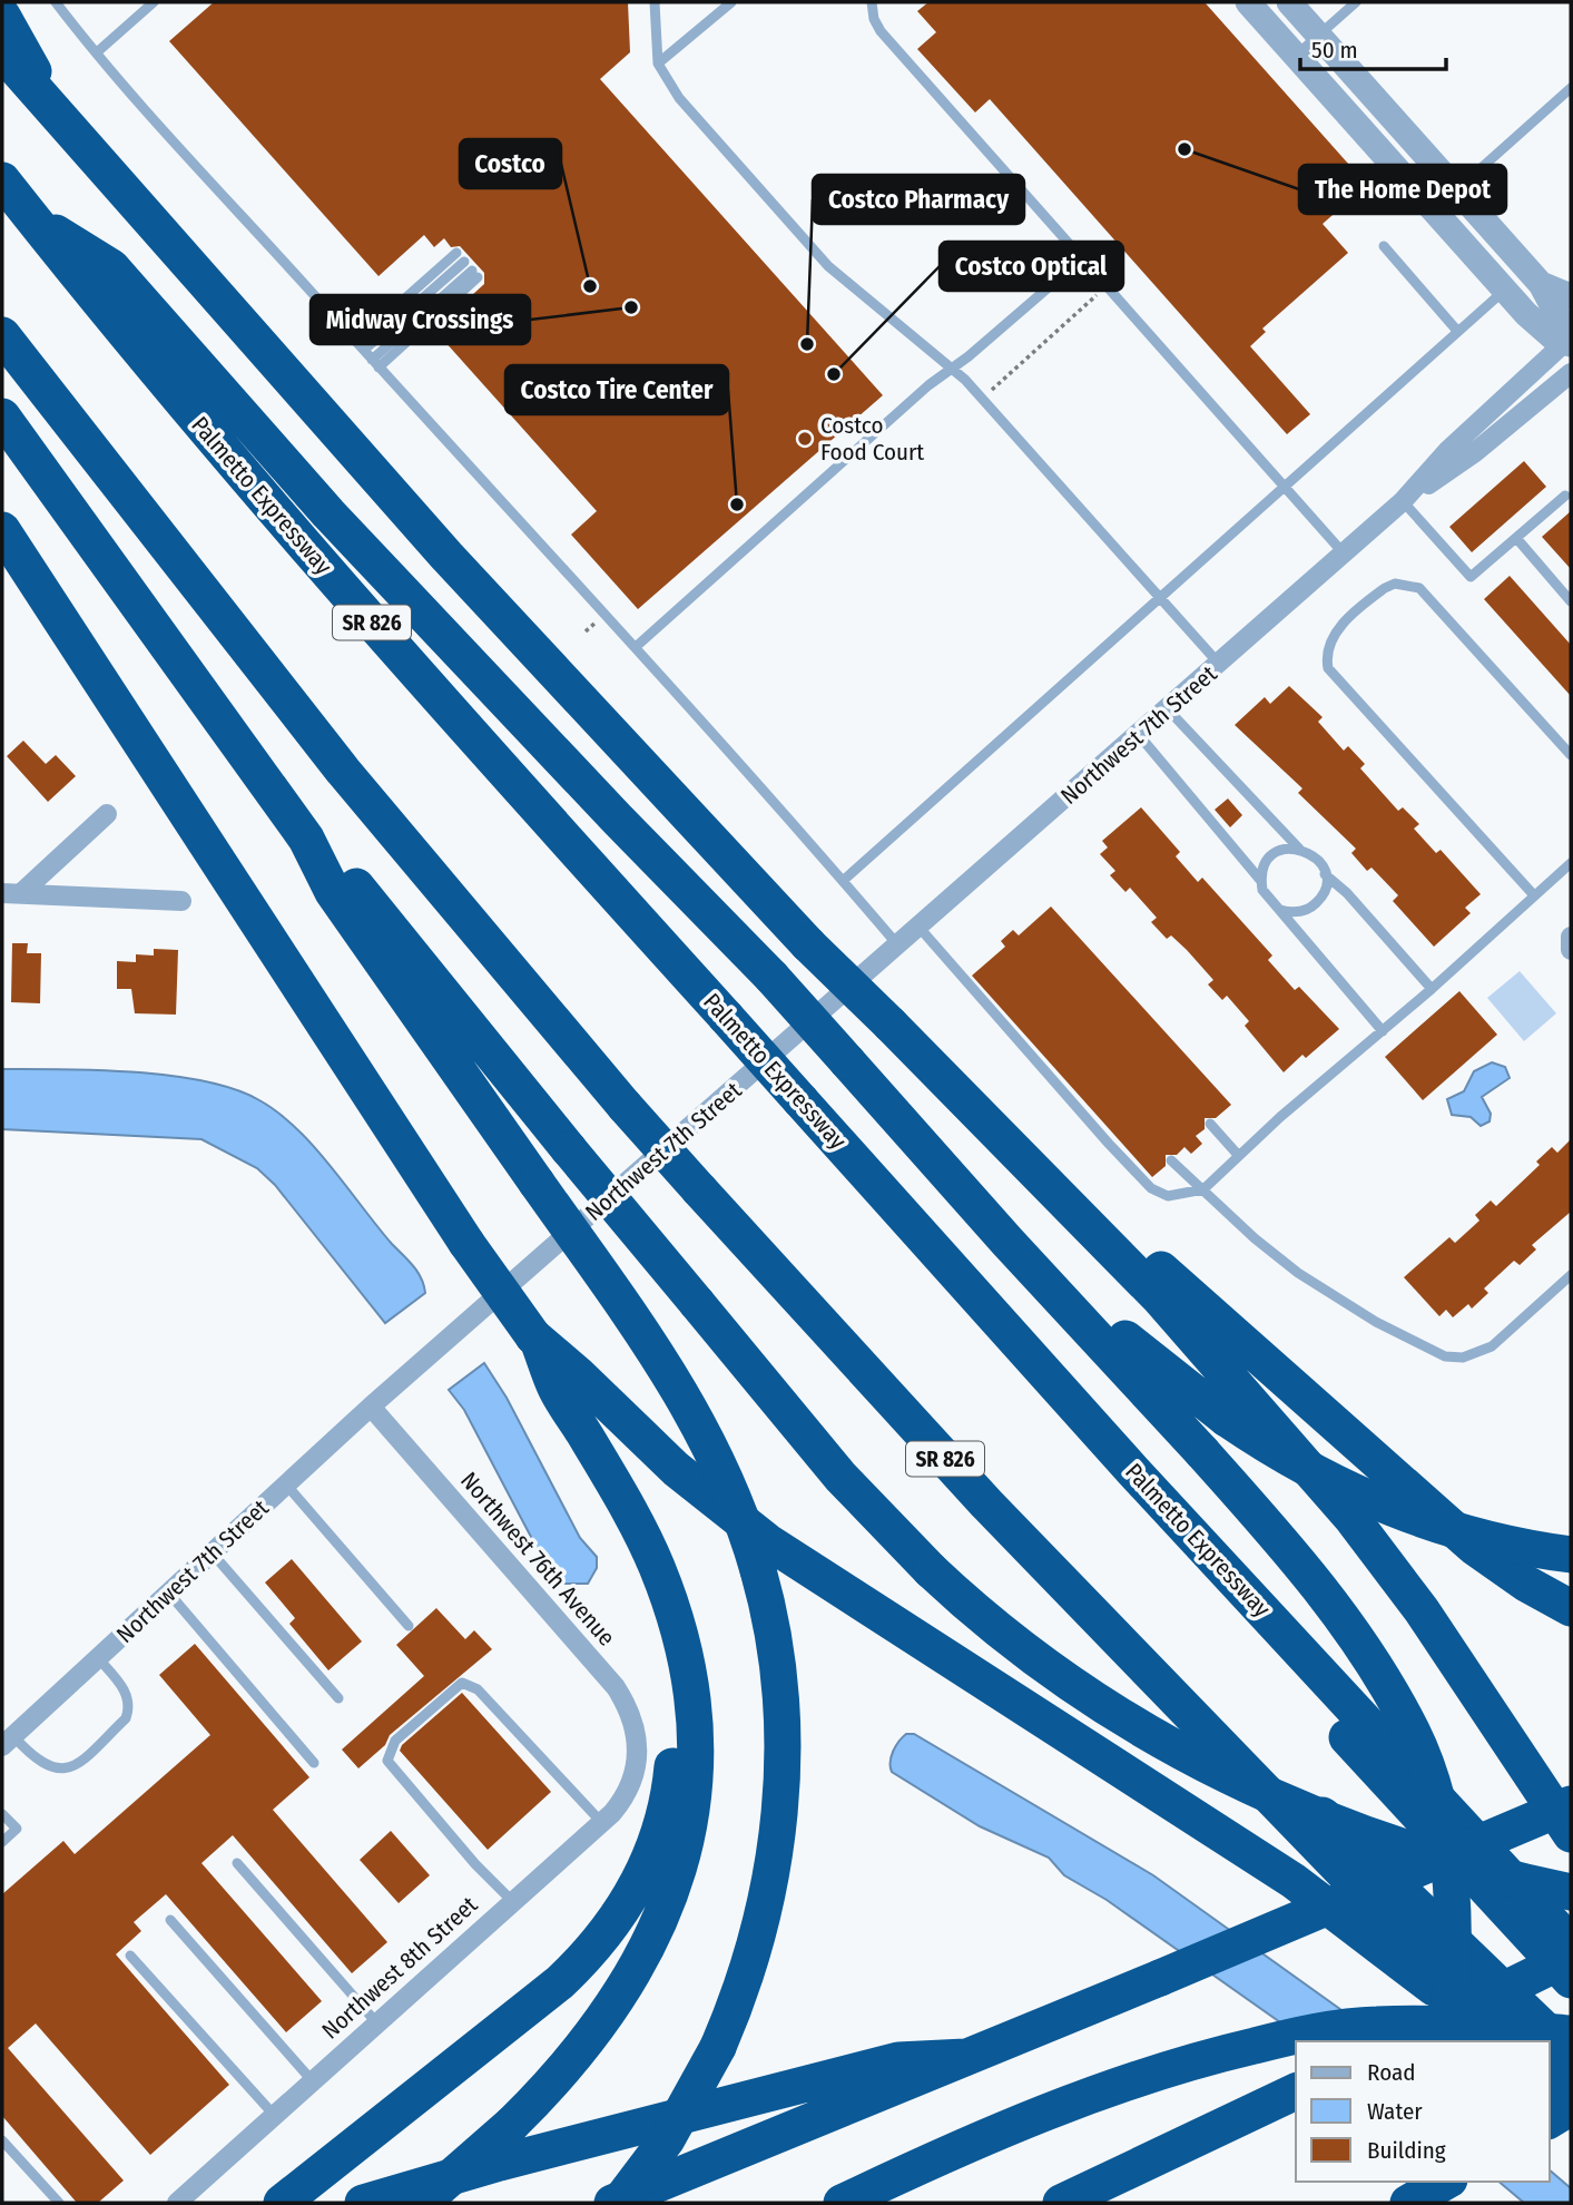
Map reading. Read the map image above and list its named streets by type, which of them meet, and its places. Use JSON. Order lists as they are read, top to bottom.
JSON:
{
  "streets": {
    "highway": ["Palmetto Expressway", "SR 826"],
    "street": ["Northwest 7th Street", "Northwest 76th Avenue", "Northwest 8th Street"]
  },
  "crossings": [
    ["Northwest 7th Street", "Northwest 76th Avenue"],
    ["Northwest 76th Avenue", "Northwest 8th Street"]
  ],
  "places": [
    "The Home Depot",
    "Costco",
    "Midway Crossings",
    "Costco Pharmacy",
    "Costco Optical",
    "Costco Food Court",
    "Costco Tire Center"
  ],
  "legend": ["Road", "Water", "Building"],
  "scale_bar": "50 m"
}
